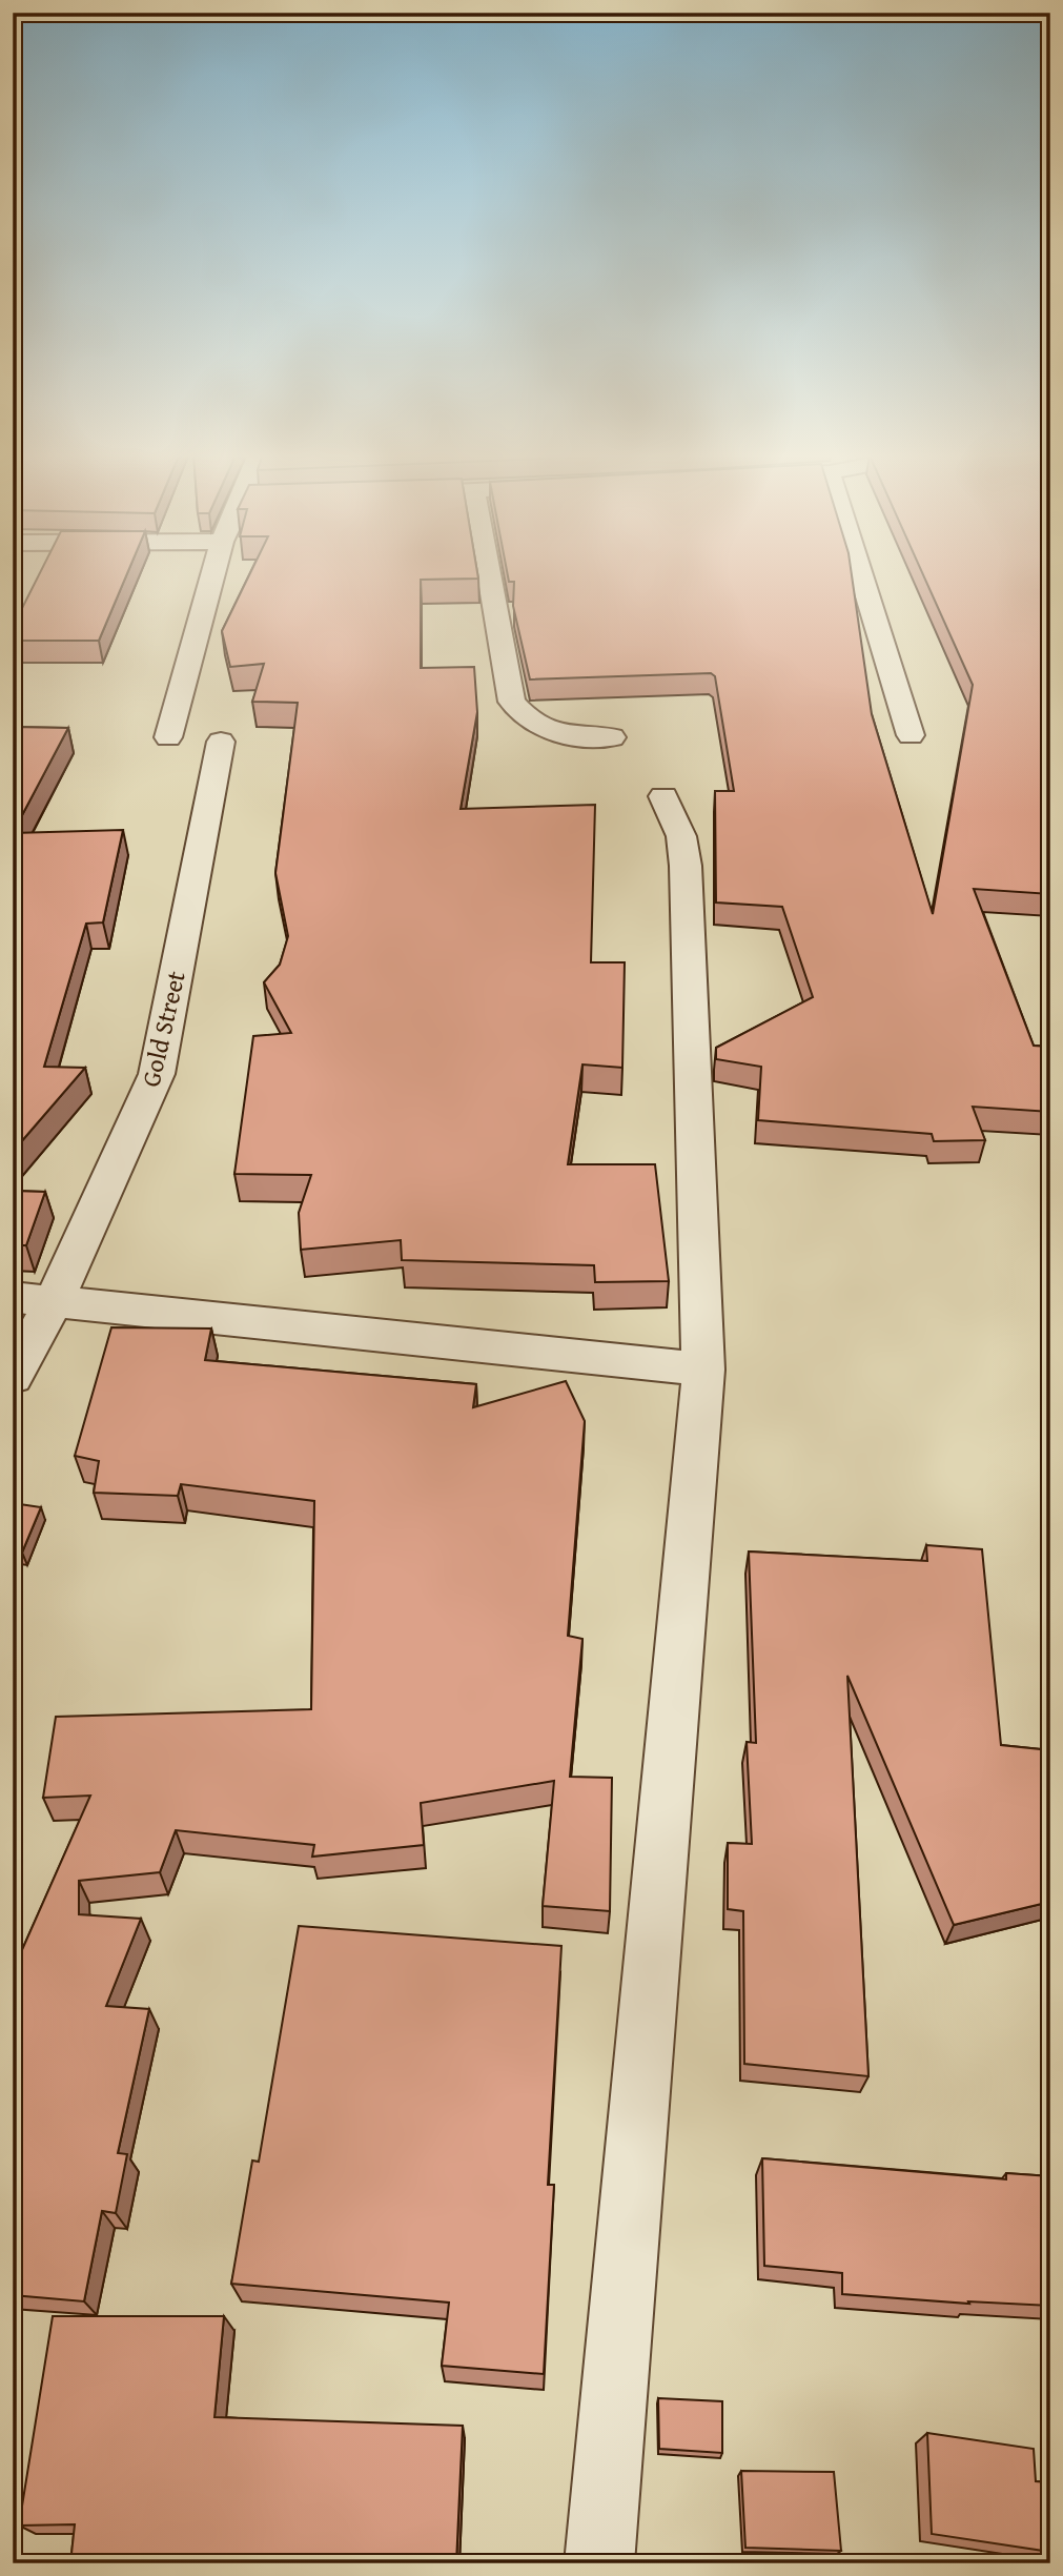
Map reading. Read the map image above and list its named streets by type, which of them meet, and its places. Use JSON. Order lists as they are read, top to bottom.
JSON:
{
  "streets": {
    "street": ["Gold Street"]
  }
}
